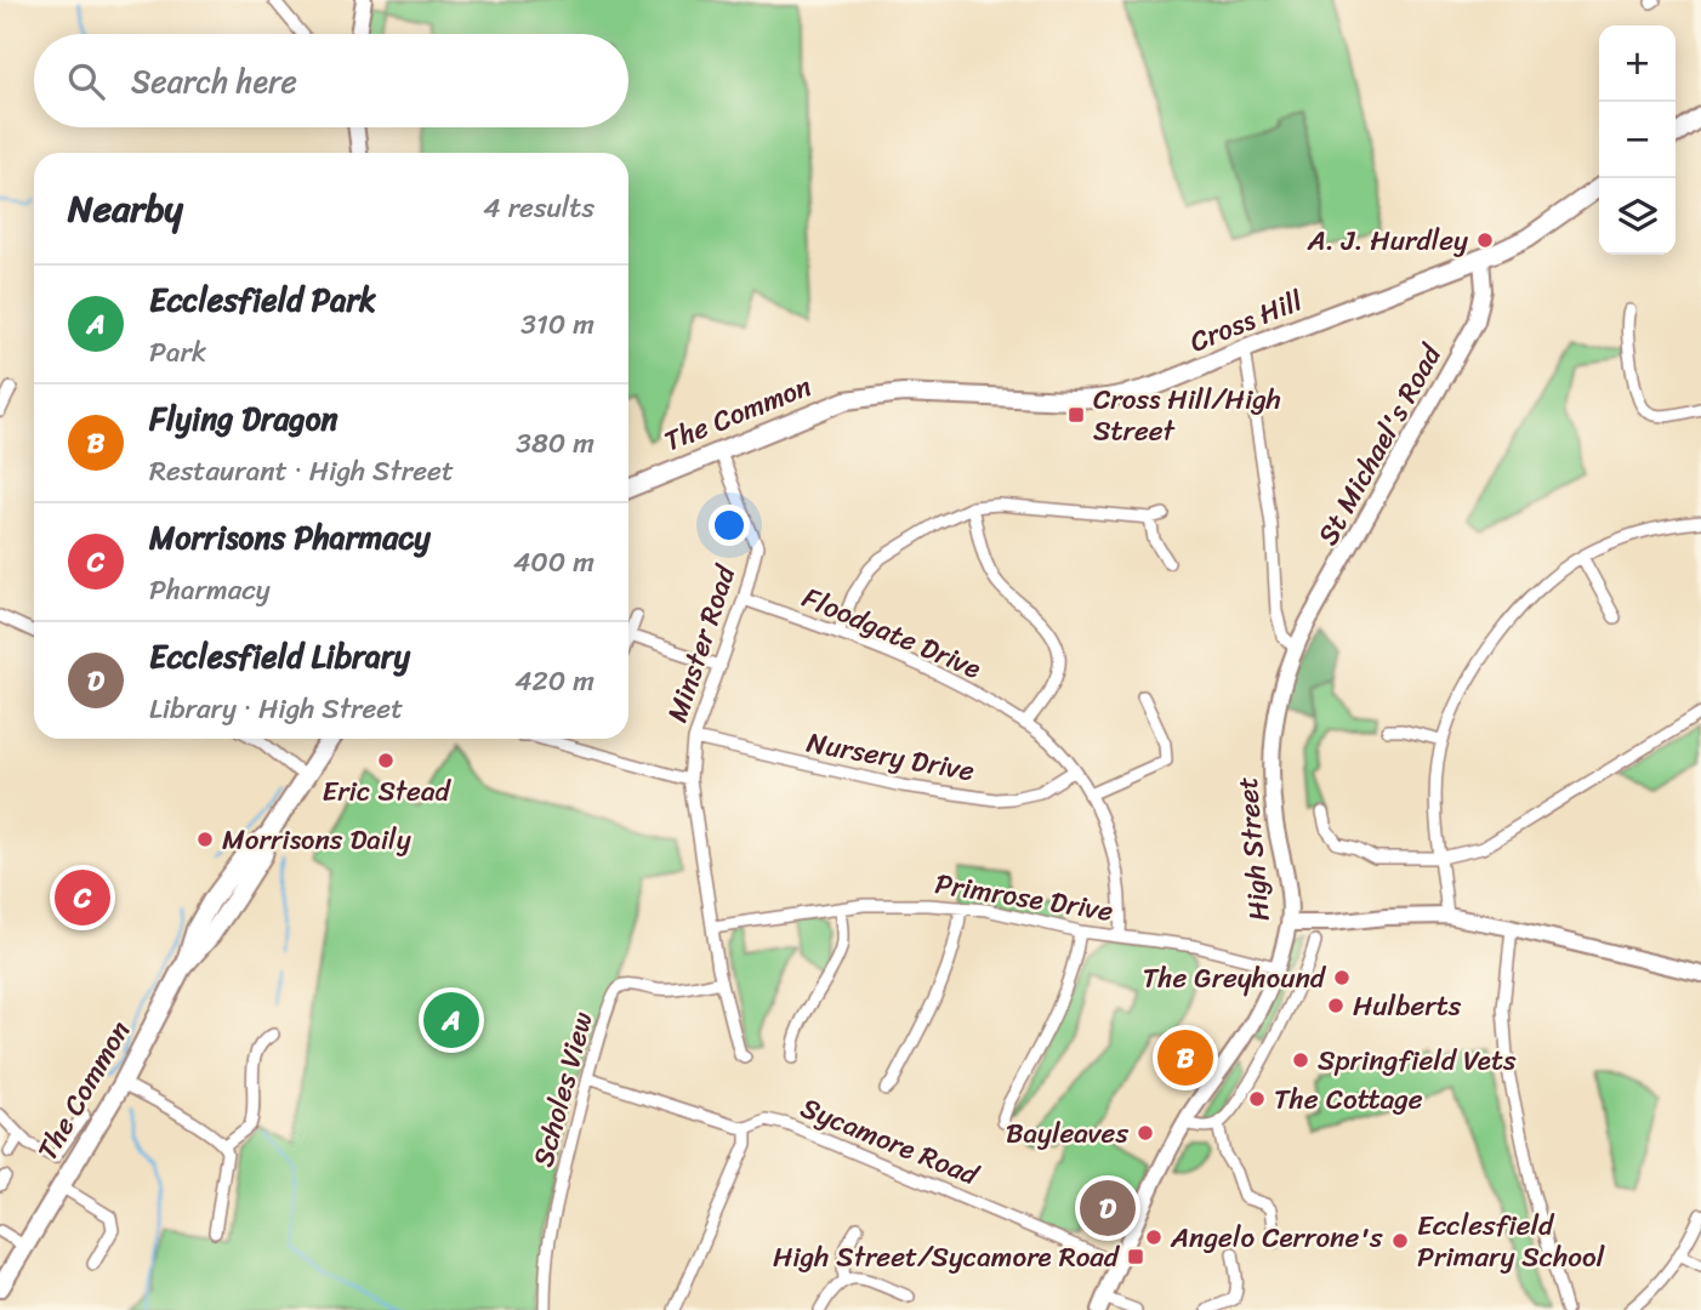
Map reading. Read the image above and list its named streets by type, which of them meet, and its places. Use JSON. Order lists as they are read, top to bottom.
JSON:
{
  "streets": {
    "main road": ["Cross Hill", "The Common"],
    "street": [
      "St Michael's Road",
      "Floodgate Drive",
      "Minster Road",
      "Nursery Drive",
      "High Street",
      "Primrose Drive",
      "Scholes View",
      "Sycamore Road"
    ]
  },
  "crossings": [
    ["Cross Hill", "The Common"],
    ["Cross Hill", "St Michael's Road"],
    ["The Common", "Minster Road"],
    ["St Michael's Road", "High Street"],
    ["Floodgate Drive", "Minster Road"],
    ["Floodgate Drive", "Nursery Drive"],
    ["Floodgate Drive", "Primrose Drive"],
    ["Minster Road", "Nursery Drive"],
    ["Minster Road", "Primrose Drive"],
    ["Minster Road", "Scholes View"],
    ["High Street", "Primrose Drive"],
    ["High Street", "Sycamore Road"],
    ["Scholes View", "Sycamore Road"]
  ],
  "places": {
    "other": [
      "A. J. Hurdley",
      "Eric Stead",
      "Morrisons Daily",
      "The Greyhound",
      "Hulberts",
      "Springfield Vets",
      "The Cottage",
      "Bayleaves",
      "Angelo Cerrone's",
      "Ecclesfield Primary School"
    ],
    "transit": ["Cross Hill/High Street", "High Street/Sycamore Road"]
  },
  "page": {
    "map_buttons": ["+", "−"],
    "search": "Search here",
    "heading": ["Nearby", "4 results"],
    "list": [
      {
        "mark": "A",
        "name": "Ecclesfield Park",
        "note": "Park",
        "value": "310 m"
      },
      {
        "mark": "B",
        "name": "Flying Dragon",
        "note": "Restaurant · High Street",
        "value": "380 m"
      },
      {
        "mark": "C",
        "name": "Morrisons Pharmacy",
        "note": "Pharmacy",
        "value": "400 m"
      },
      {
        "mark": "D",
        "name": "Ecclesfield Library",
        "note": "Library · High Street",
        "value": "420 m"
      }
    ],
    "pins": [
      "C",
      "A",
      "B",
      "D"
    ]
  }
}
